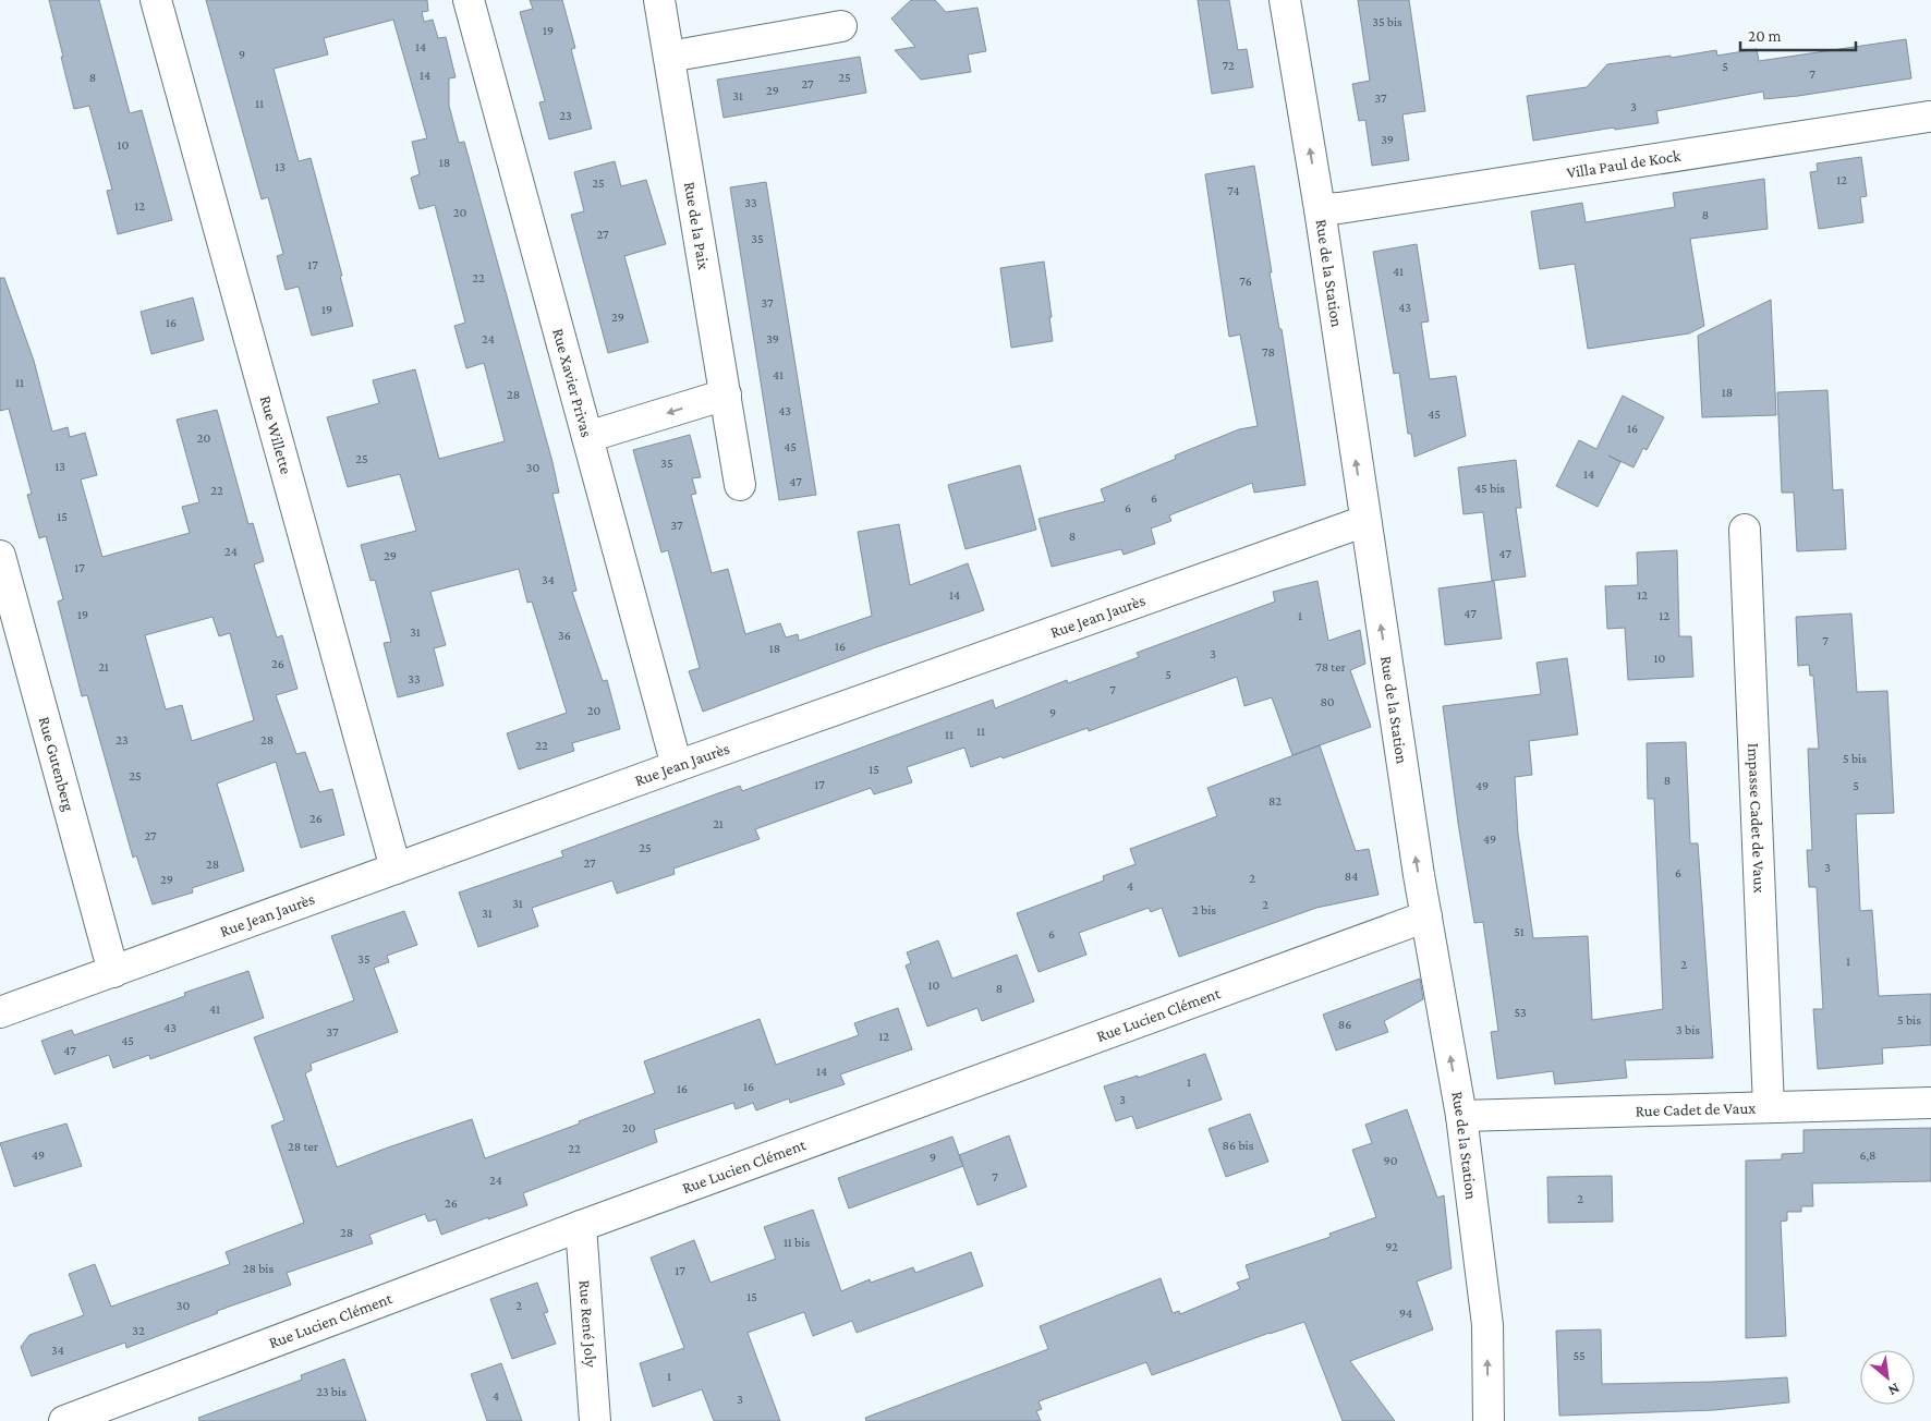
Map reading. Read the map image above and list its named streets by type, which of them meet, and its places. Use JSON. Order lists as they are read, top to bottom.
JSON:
{
  "streets": {
    "street": [
      "Villa Paul de Kock",
      "Rue de la Paix",
      "Rue de la Station",
      "Rue Xavier Privas",
      "Rue Willette",
      "Rue Jean Jaurès",
      "Rue Gutenberg",
      "Impasse Cadet de Vaux",
      "Rue Lucien Clément",
      "Rue Cadet de Vaux",
      "Rue René Joly"
    ]
  },
  "crossings": [
    ["Villa Paul de Kock", "Rue de la Station"],
    ["Rue de la Station", "Rue Jean Jaurès"],
    ["Rue de la Station", "Rue Lucien Clément"],
    ["Rue de la Station", "Rue Cadet de Vaux"],
    ["Rue Xavier Privas", "Rue Jean Jaurès"],
    ["Rue Willette", "Rue Jean Jaurès"],
    ["Rue Jean Jaurès", "Rue Gutenberg"],
    ["Impasse Cadet de Vaux", "Rue Cadet de Vaux"],
    ["Rue Lucien Clément", "Rue René Joly"]
  ],
  "one_way": ["Rue de la Station"],
  "house_numbers": [
    "35 bis",
    "19",
    "14",
    "9",
    "72",
    "5",
    "7",
    "14",
    "8",
    "25",
    "27",
    "29",
    "31",
    "37",
    "11",
    "3",
    "23",
    "39",
    "10",
    "18",
    "13",
    "12",
    "25",
    "74",
    "33",
    "12",
    "20",
    "8",
    "27",
    "35",
    "17",
    "41",
    "22",
    "76",
    "37",
    "43",
    "19",
    "29",
    "16",
    "24",
    "39",
    "78",
    "41",
    "11",
    "18",
    "28",
    "43",
    "45",
    "16",
    "20",
    "45",
    "25",
    "35",
    "13",
    "30",
    "14",
    "47",
    "45 bis",
    "22",
    "6",
    "6",
    "15",
    "37",
    "8",
    "24",
    "47",
    "29",
    "17",
    "34",
    "14",
    "12",
    "47",
    "19",
    "1",
    "12",
    "31",
    "36",
    "7",
    "16",
    "18",
    "3",
    "10",
    "26",
    "21",
    "78 ter",
    "5",
    "33",
    "7",
    "80",
    "20",
    "9",
    "11",
    "11",
    "23",
    "28",
    "22",
    "5 bis",
    "15",
    "25",
    "8",
    "17",
    "49",
    "5",
    "82",
    "26",
    "21",
    "27",
    "49",
    "25",
    "27",
    "28",
    "3",
    "6",
    "84",
    "2",
    "29",
    "4",
    "31",
    "2",
    "2 bis",
    "31",
    "51",
    "6",
    "35",
    "1",
    "2",
    "10",
    "8",
    "41",
    "53",
    "5 bis",
    "86",
    "43",
    "3 bis",
    "37",
    "12",
    "45",
    "47",
    "14",
    "1",
    "16",
    "16",
    "3",
    "20",
    "86 bis",
    "28 ter",
    "22",
    "49",
    "6,8",
    "9",
    "90",
    "7",
    "24",
    "2",
    "26",
    "28",
    "11 bis",
    "92",
    "28 bis",
    "17",
    "15",
    "30",
    "2",
    "94",
    "32",
    "34",
    "55",
    "1",
    "23 bis",
    "4",
    "3"
  ],
  "scale_bar": "20 m",
  "north": "bottom right"
}
